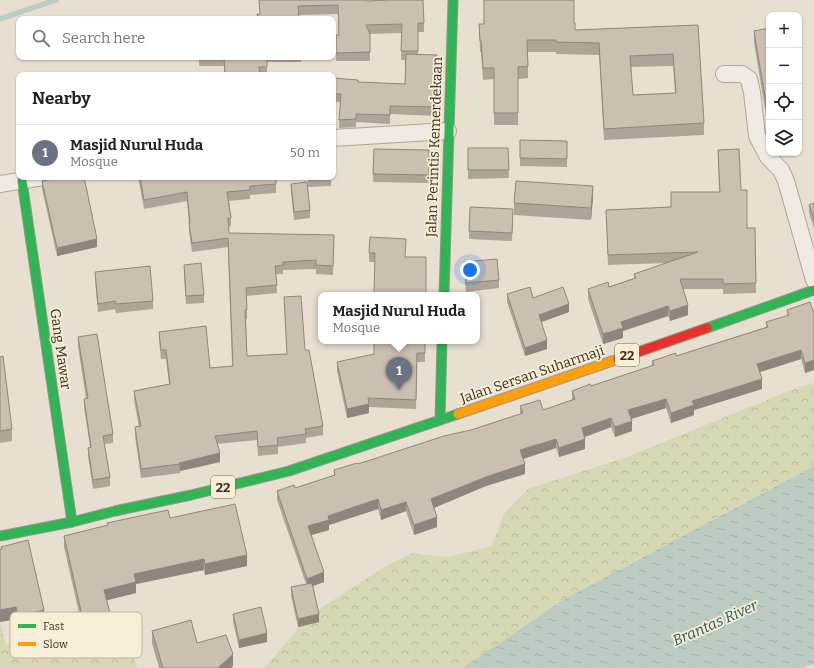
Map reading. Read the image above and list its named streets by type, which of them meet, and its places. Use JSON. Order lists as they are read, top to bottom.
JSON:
{
  "streets": {
    "main road": [
      "Jalan Perintis Kemerdekaan",
      "Gang Mawar",
      "22",
      "Jalan Sersan Suharmaji"
    ]
  },
  "crossings": [
    ["Gang Mawar", "22"],
    ["22", "Jalan Sersan Suharmaji"]
  ],
  "water": ["Brantas River"],
  "legend": ["Fast", "Slow"],
  "page": {
    "map_buttons": ["+", "−"],
    "search": "Search here",
    "heading": "Nearby",
    "list": [
      {
        "mark": "1",
        "name": "Masjid Nurul Huda",
        "note": "Mosque",
        "value": "50 m"
      }
    ],
    "popup": ["Masjid Nurul Huda", "Mosque"],
    "pins": "1"
  }
}
